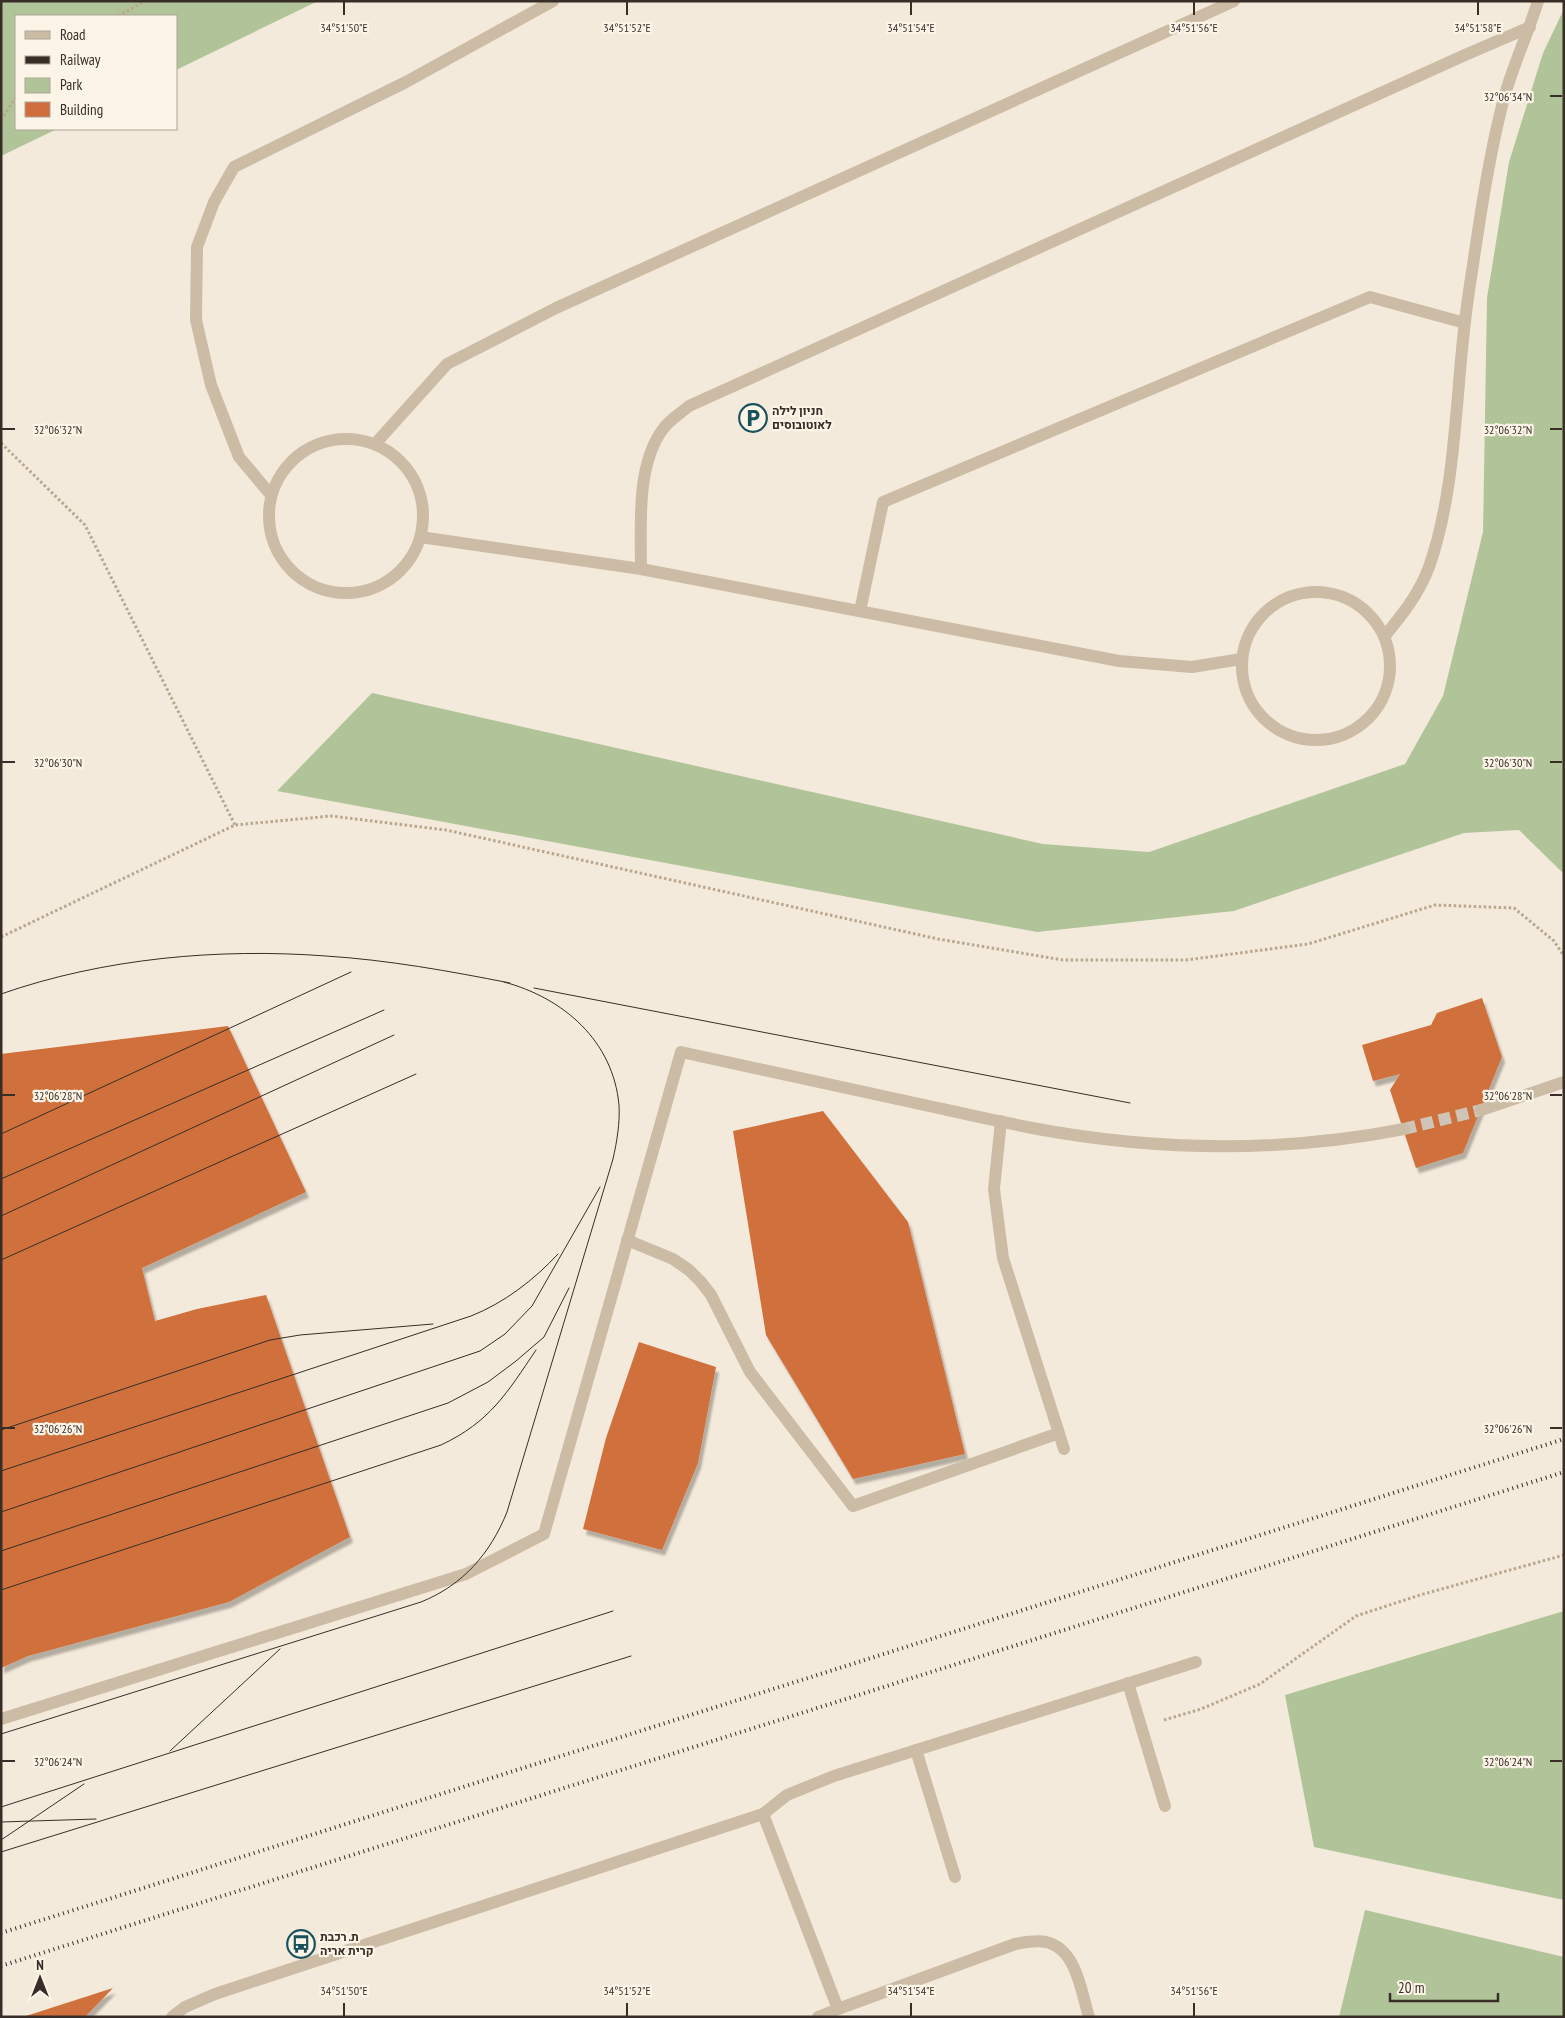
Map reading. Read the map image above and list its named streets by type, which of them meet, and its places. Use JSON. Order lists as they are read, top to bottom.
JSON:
{
  "places": {
    "parking": ["חניון לילה לאוטובוסים"],
    "bus stop": ["ת. רכבת קרית אריה"]
  },
  "legend": [
    "Road",
    "Railway",
    "Park",
    "Building"
  ],
  "scale_bar": "20 m",
  "north": "top",
  "coordinates": [
    "34°51'50\"E",
    "34°51'52\"E",
    "34°51'54\"E",
    "34°51'56\"E",
    "34°51'58\"E",
    "32°06'34\"N",
    "32°06'32\"N",
    "32°06'30\"N",
    "32°06'28\"N",
    "32°06'26\"N",
    "32°06'24\"N"
  ]
}
